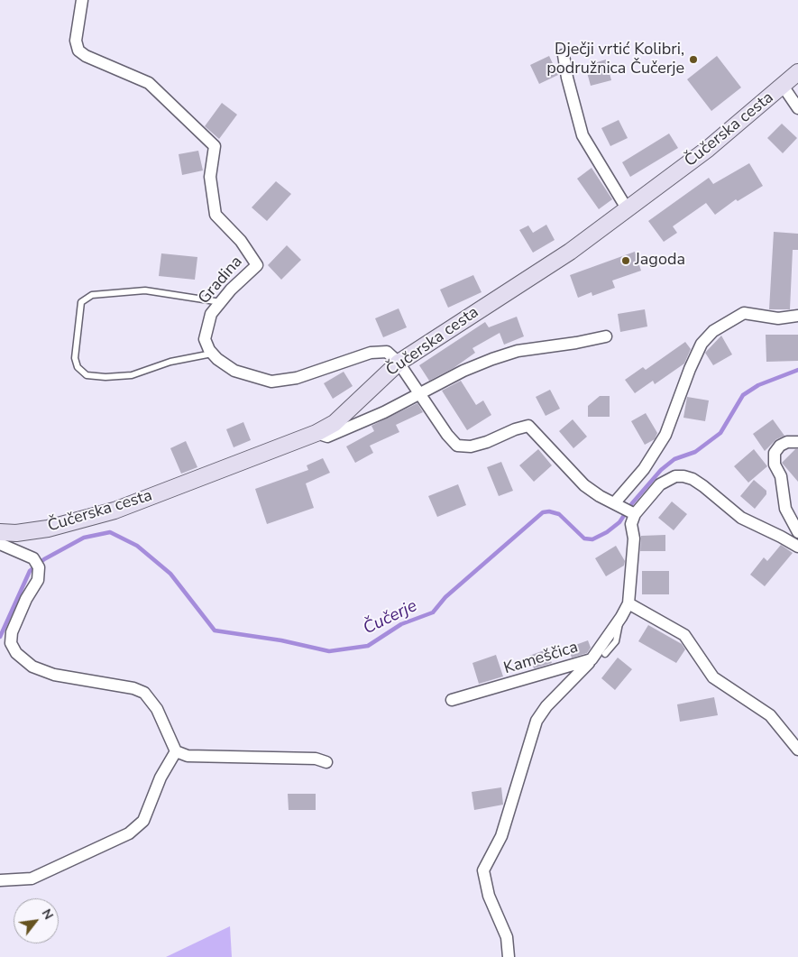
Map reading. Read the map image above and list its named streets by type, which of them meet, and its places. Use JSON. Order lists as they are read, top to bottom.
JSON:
{
  "streets": {
    "street": ["Čučerska cesta", "Gradina", "Kameščica"]
  },
  "water": ["Čučerje"],
  "places": ["Dječji vrtić Kolibri, podružnica Čučerje", "Jagoda"],
  "north": "top right"
}
